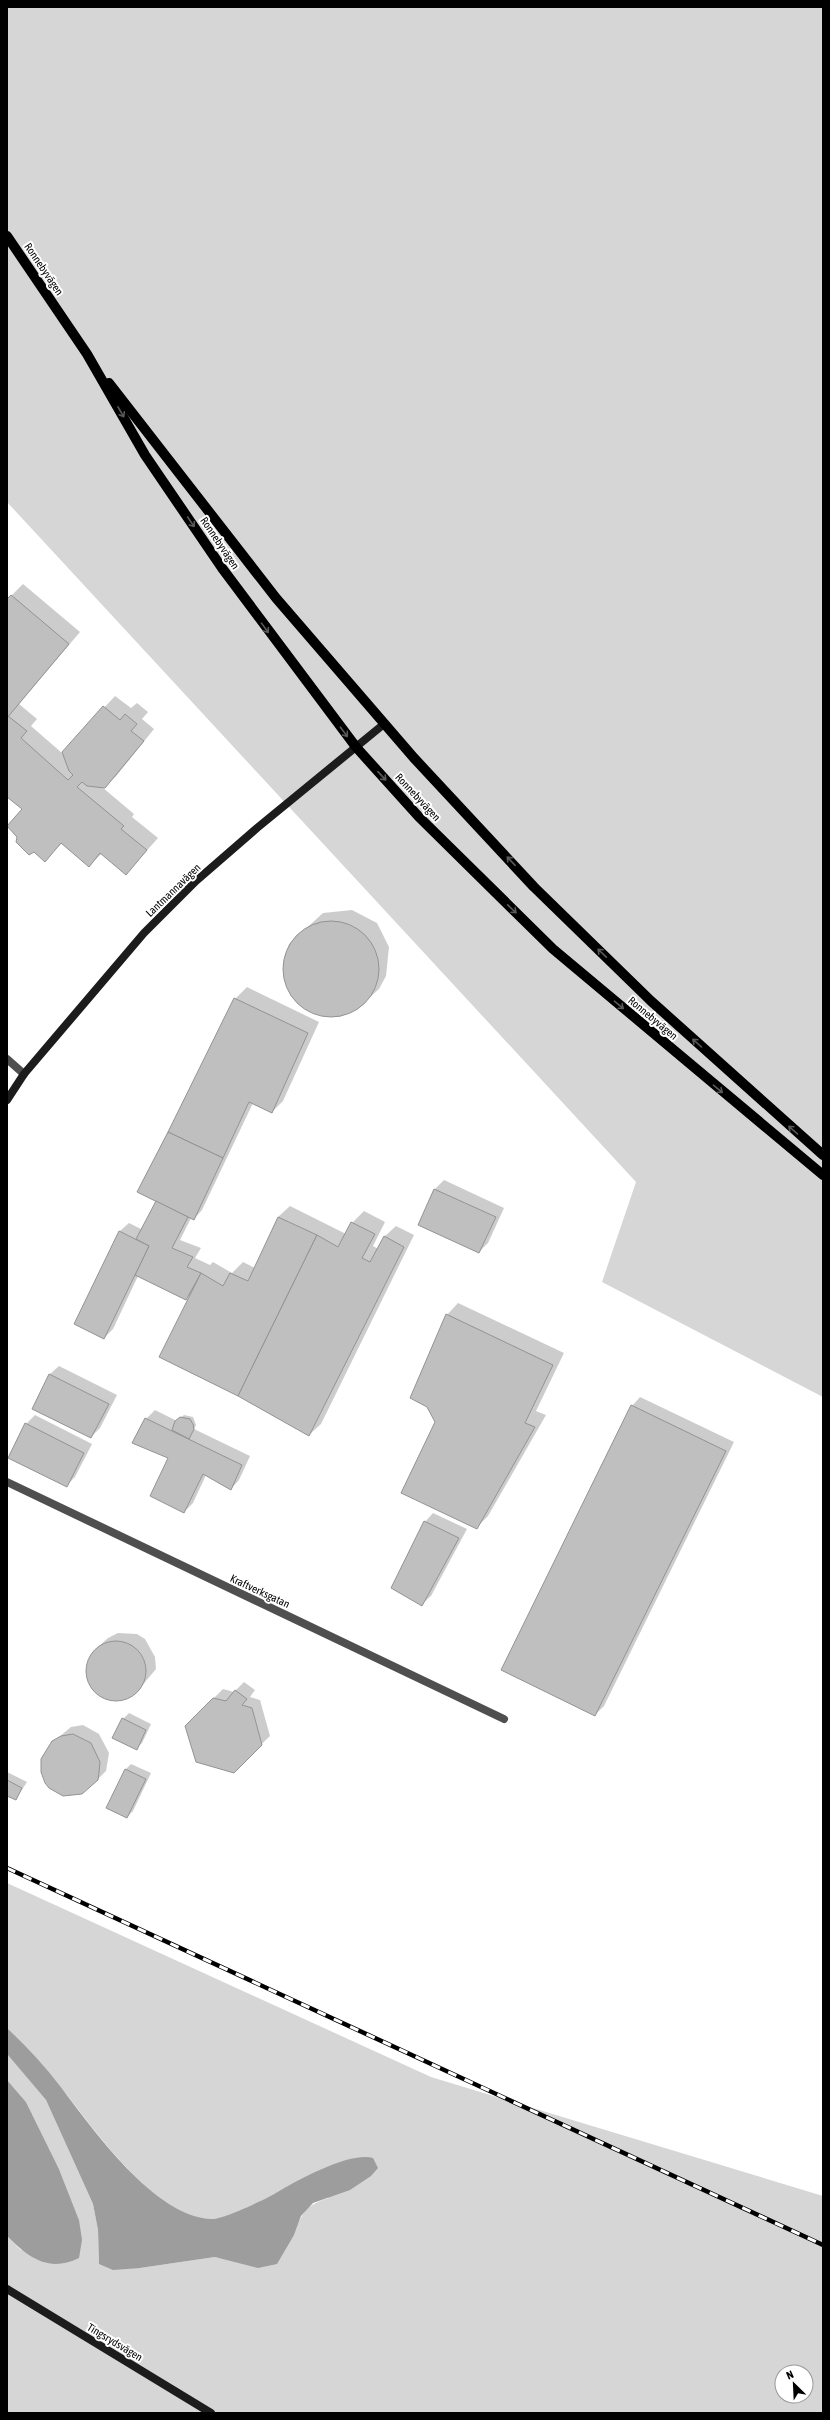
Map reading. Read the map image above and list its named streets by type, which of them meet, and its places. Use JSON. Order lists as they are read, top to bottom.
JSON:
{
  "streets": {
    "main road": ["Ronnebyvägen"],
    "street": ["Lantmannavägen", "Kraftverksgatan", "Tingsrydsvägen"]
  },
  "crossings": [
    ["Ronnebyvägen", "Lantmannavägen"]
  ],
  "north": "top left"
}
